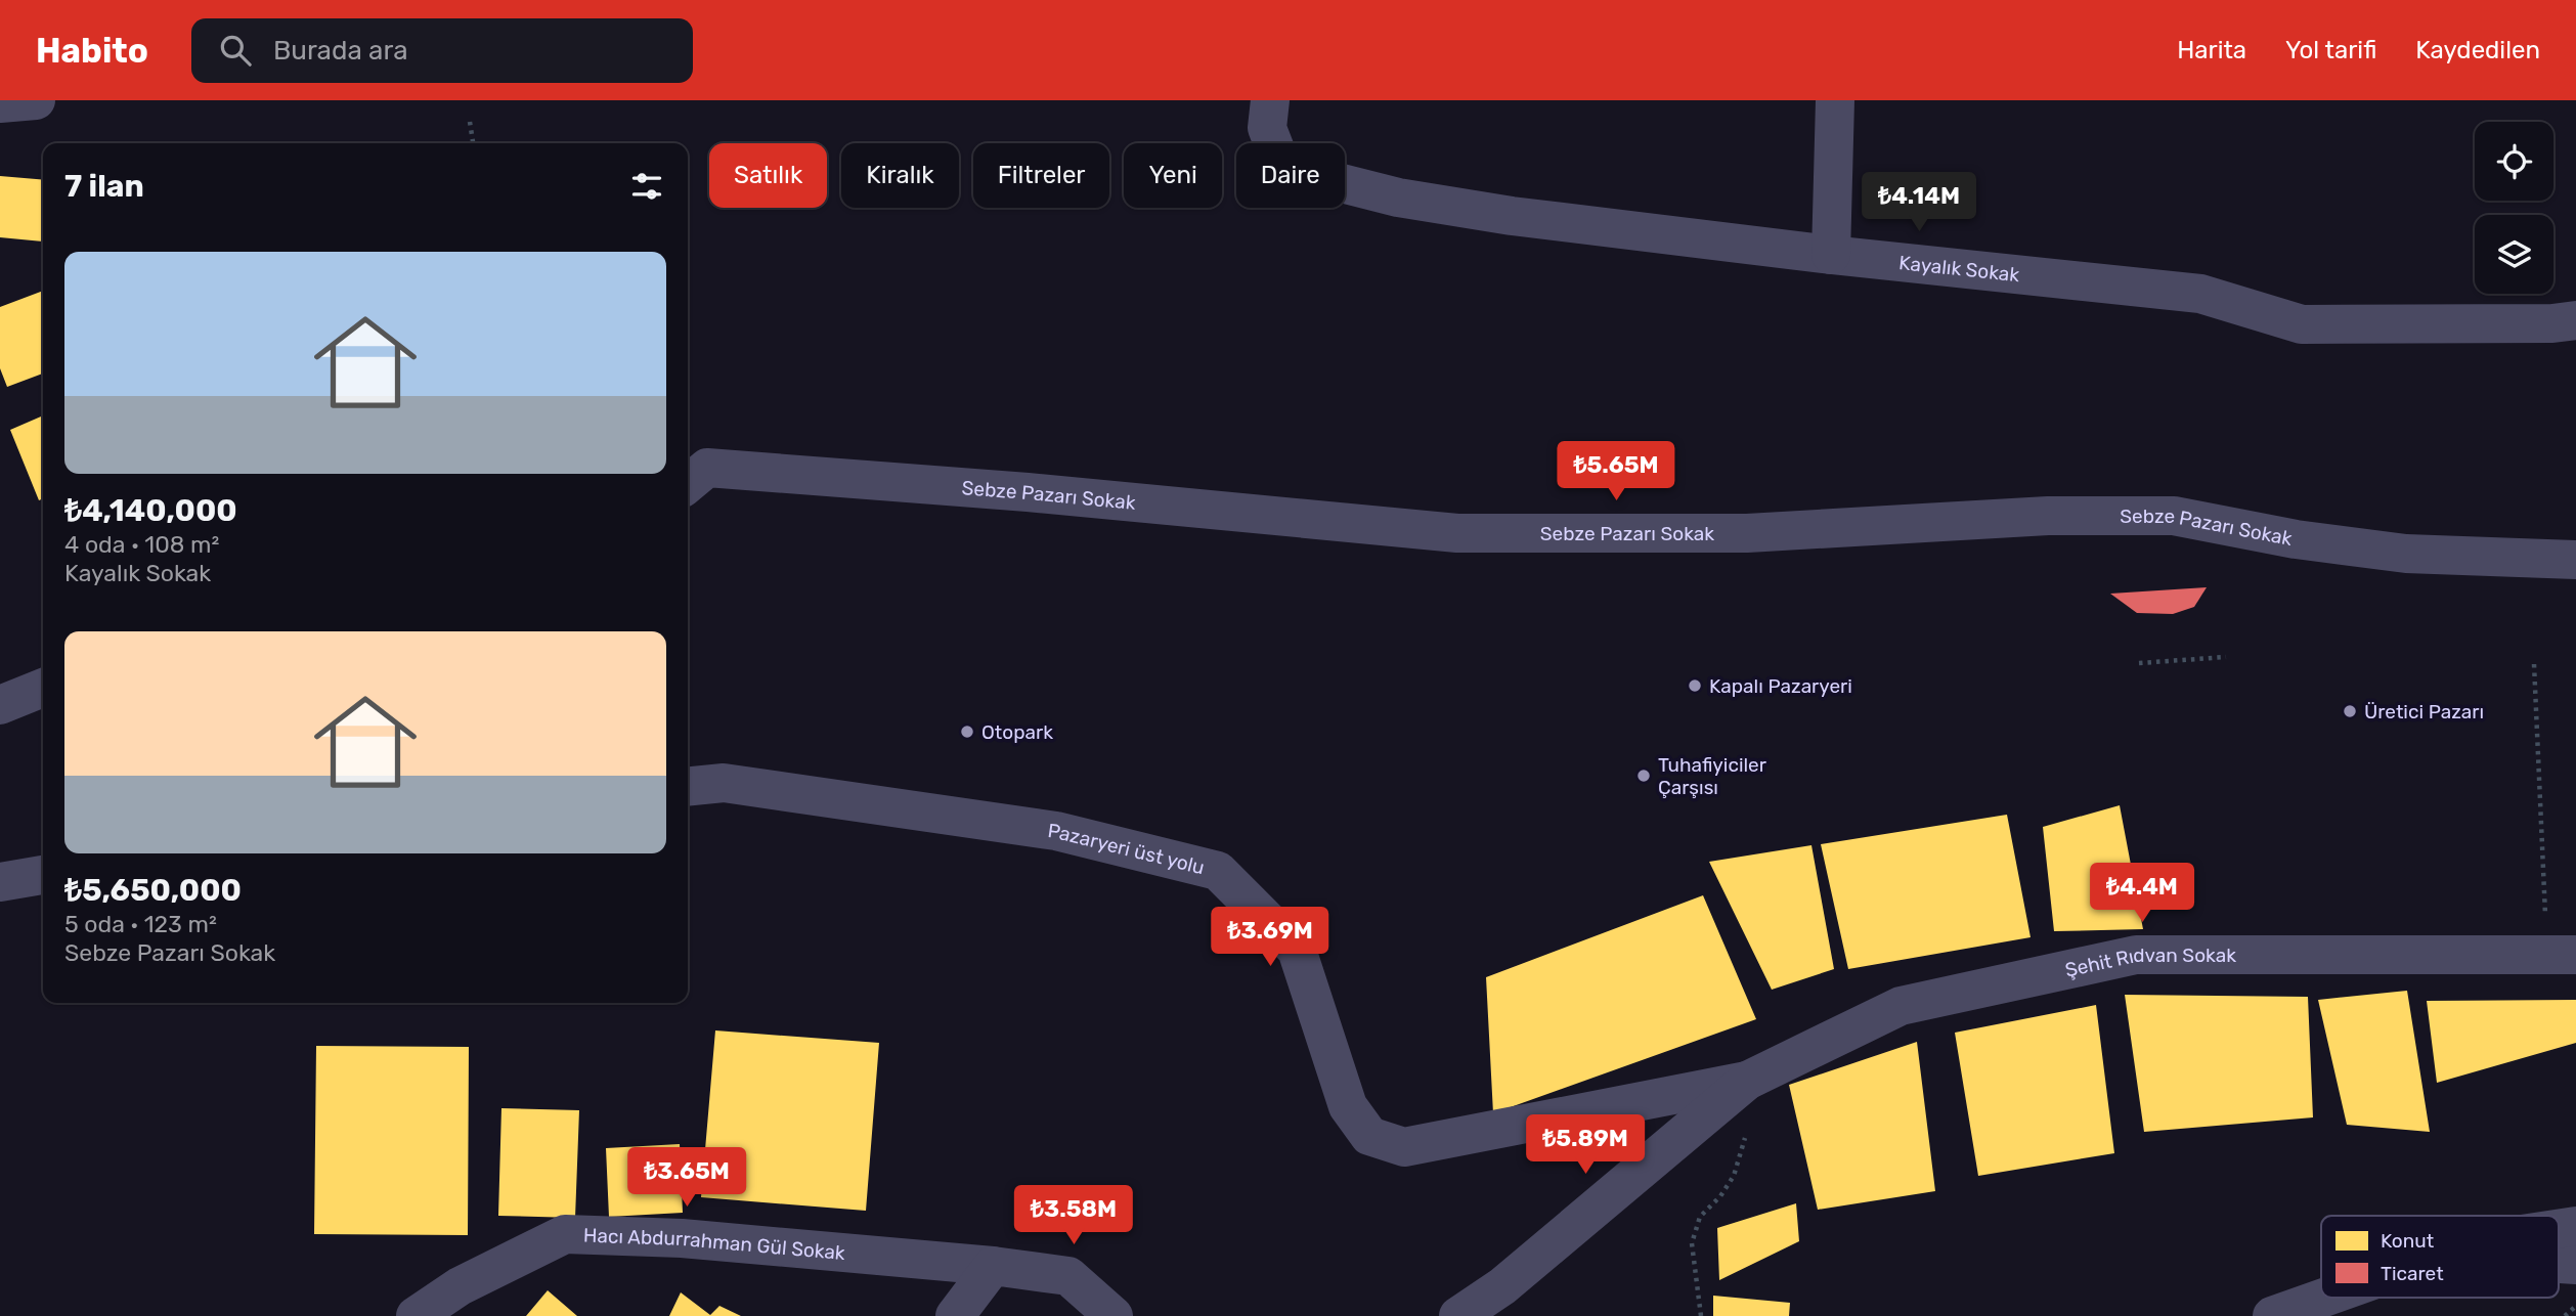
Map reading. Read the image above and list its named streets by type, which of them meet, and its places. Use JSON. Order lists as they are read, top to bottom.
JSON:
{
  "streets": {
    "street": [
      "Kayalık Sokak",
      "Sebze Pazarı Sokak",
      "Pazaryeri üst yolu",
      "Şehit Rıdvan Sokak",
      "Hacı Abdurrahman Gül Sokak"
    ]
  },
  "crossings": [
    ["Pazaryeri üst yolu", "Şehit Rıdvan Sokak"]
  ],
  "places": [
    "Kapalı Pazaryeri",
    "Üretici Pazarı",
    "Otopark",
    "Tuhafiyiciler Çarşısı"
  ],
  "legend": ["Konut", "Ticaret"],
  "page": {
    "header": "Habito",
    "search": "Burada ara",
    "nav": ["Harita", "Yol tarifi", "Kaydedilen"],
    "chip": [
      "Satılık",
      "Kiralık",
      "Filtreler",
      "Yeni",
      "Daire"
    ],
    "heading": "7 ilan",
    "price": [
      "₺4.14M",
      "₺5.65M",
      "₺4.4M",
      "₺3.69M",
      "₺5.89M",
      "₺3.65M",
      "₺3.58M"
    ],
    "list": [
      {
        "name": "₺4,140,000",
        "note": "4 oda · 108 m² · Kayalık Sokak"
      },
      {
        "name": "₺5,650,000",
        "note": "5 oda · 123 m² · Sebze Pazarı Sokak"
      }
    ]
  }
}
